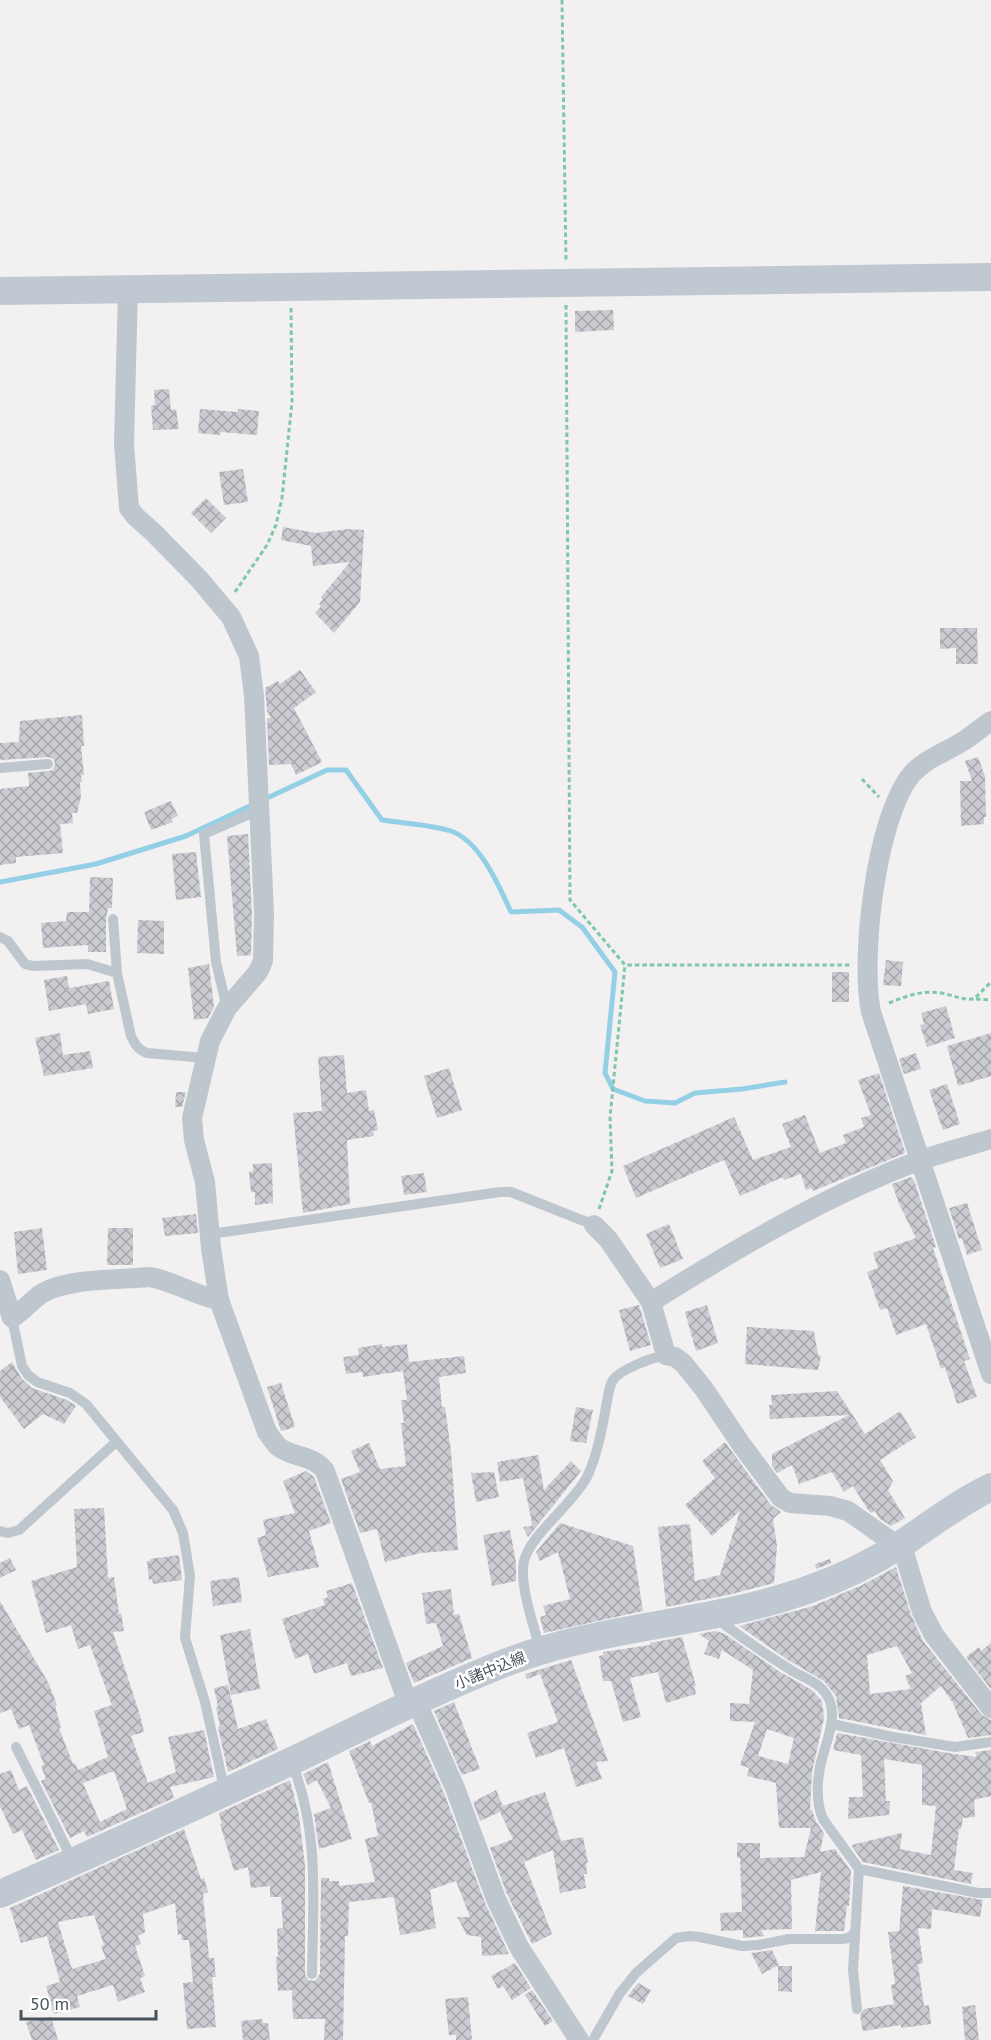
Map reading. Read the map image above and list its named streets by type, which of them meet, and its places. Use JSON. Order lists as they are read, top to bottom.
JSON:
{
  "streets": {
    "main road": ["小諸中込線"]
  },
  "scale_bar": "50 m"
}
